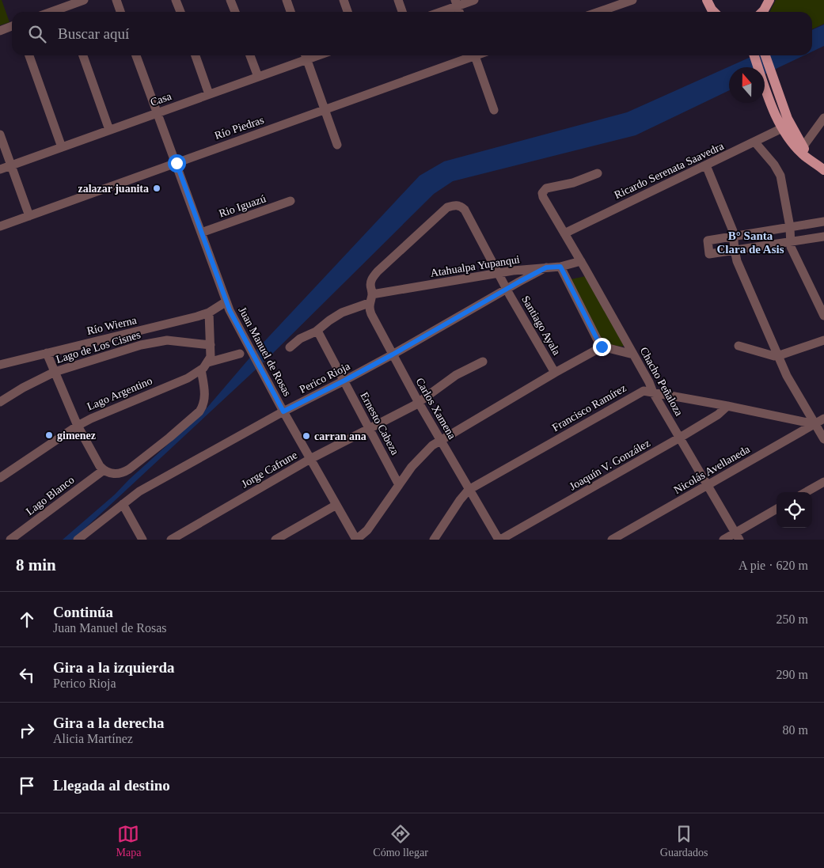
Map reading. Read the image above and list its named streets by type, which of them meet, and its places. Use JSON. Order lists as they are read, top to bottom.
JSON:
{
  "streets": {
    "street": [
      "Casa",
      "Río Piedras",
      "Ricardo Serenata Saavedra",
      "Rio Iguazú",
      "Atahualpa Yupanqui",
      "Río Wierna",
      "Santiago Ayala",
      "Lago de Los Cisnes",
      "Juan Manuel de Rosas",
      "Perico Rioja",
      "Chacho Peñaloza",
      "Lago Argentino",
      "Francisco Ramírez",
      "Carlos Xamena",
      "Ernesto Cabeza",
      "Joaquín V. González",
      "Jorge Cafrune",
      "Nicolás Avellaneda",
      "Lago Blanco"
    ]
  },
  "crossings": [
    ["Casa", "Juan Manuel de Rosas"],
    ["Río Piedras", "Juan Manuel de Rosas"],
    ["Ricardo Serenata Saavedra", "Chacho Peñaloza"],
    ["Rio Iguazú", "Juan Manuel de Rosas"],
    ["Atahualpa Yupanqui", "Santiago Ayala"],
    ["Atahualpa Yupanqui", "Perico Rioja"],
    ["Atahualpa Yupanqui", "Chacho Peñaloza"],
    ["Atahualpa Yupanqui", "Carlos Xamena"],
    ["Atahualpa Yupanqui", "Ernesto Cabeza"],
    ["Río Wierna", "Juan Manuel de Rosas"],
    ["Santiago Ayala", "Perico Rioja"],
    ["Santiago Ayala", "Carlos Xamena"],
    ["Juan Manuel de Rosas", "Perico Rioja"],
    ["Juan Manuel de Rosas", "Jorge Cafrune"],
    ["Perico Rioja", "Carlos Xamena"],
    ["Perico Rioja", "Ernesto Cabeza"],
    ["Chacho Peñaloza", "Francisco Ramírez"],
    ["Chacho Peñaloza", "Joaquín V. González"],
    ["Chacho Peñaloza", "Nicolás Avellaneda"],
    ["Francisco Ramírez", "Carlos Xamena"],
    ["Francisco Ramírez", "Joaquín V. González"],
    ["Francisco Ramírez", "Nicolás Avellaneda"],
    ["Carlos Xamena", "Joaquín V. González"],
    ["Carlos Xamena", "Jorge Cafrune"],
    ["Ernesto Cabeza", "Jorge Cafrune"]
  ],
  "districts": ["B° Santa Clara de Asis"],
  "places": ["zalazar juanita", "gimenez", "carran ana"],
  "north": "top",
  "page": {
    "search": "Buscar aquí",
    "heading": ["8 min", "A pie · 620 m"],
    "list": [
      ["Continúa", "Juan Manuel de Rosas", "250 m"],
      ["Gira a la izquierda", "Perico Rioja", "290 m"],
      ["Gira a la derecha", "Alicia Martínez", "80 m"],
      "Llegada al destino"
    ],
    "nav": ["Mapa", "Cómo llegar", "Guardados"]
  }
}
